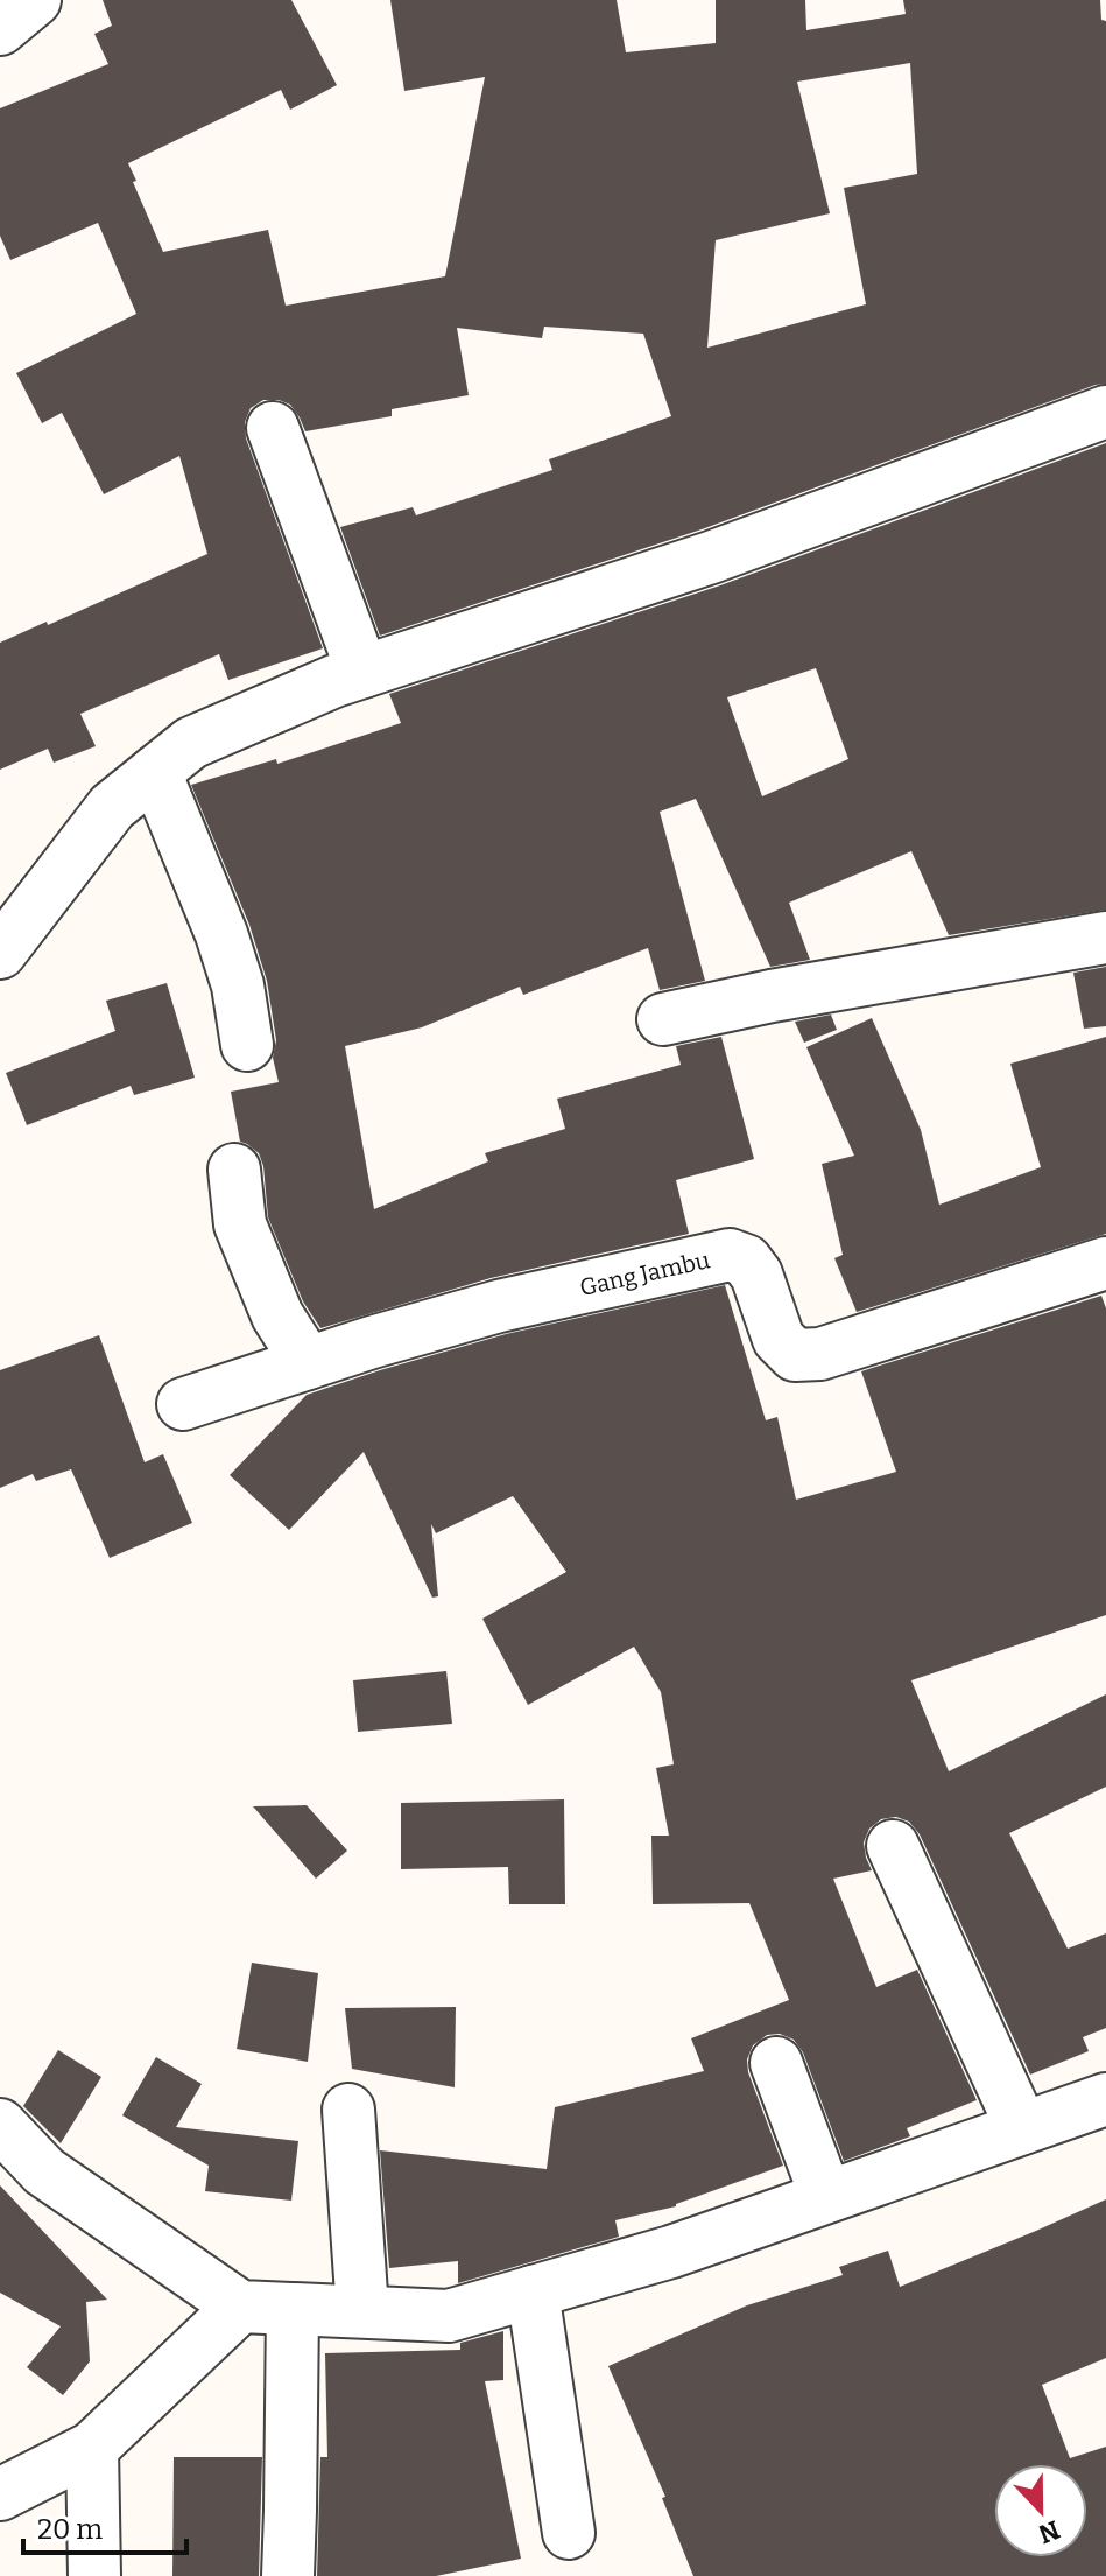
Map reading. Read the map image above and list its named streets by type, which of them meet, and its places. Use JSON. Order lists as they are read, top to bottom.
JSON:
{
  "streets": {
    "street": ["Gang Jambu"]
  },
  "scale_bar": "20 m",
  "north": "bottom"
}
